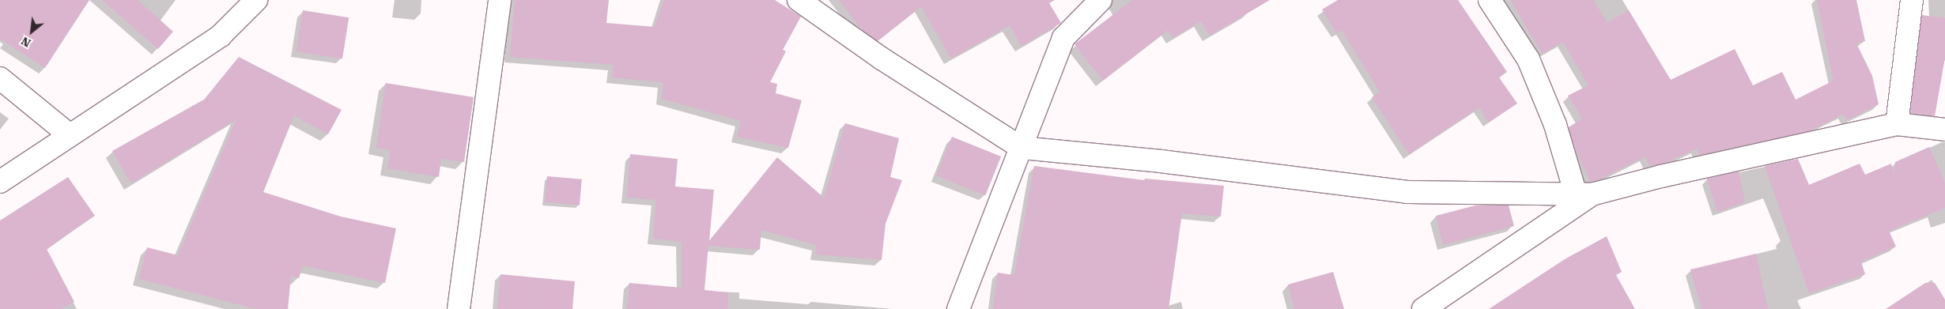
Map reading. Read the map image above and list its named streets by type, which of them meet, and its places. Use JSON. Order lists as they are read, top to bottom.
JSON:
{
  "north": "bottom left"
}
